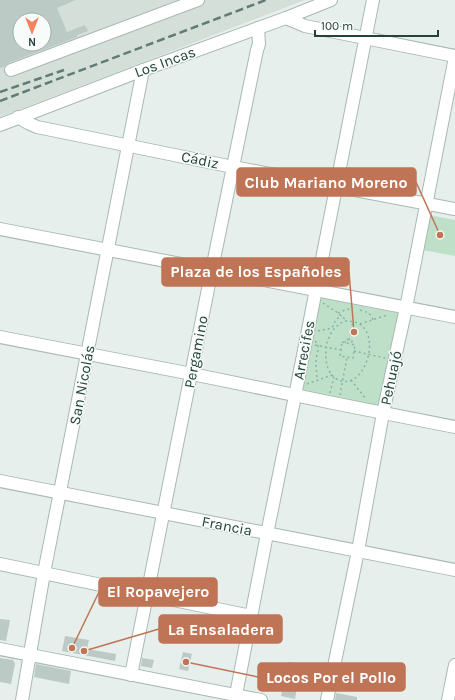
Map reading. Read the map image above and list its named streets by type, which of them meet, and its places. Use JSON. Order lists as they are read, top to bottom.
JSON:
{
  "streets": {
    "street": [
      "Los Incas",
      "Cádiz",
      "Arrecifes",
      "Pergamino",
      "Pehuajó",
      "San Nicolás",
      "Francia"
    ]
  },
  "crossings": [
    ["Los Incas", "Cádiz"],
    ["Los Incas", "Pergamino"],
    ["Los Incas", "San Nicolás"],
    ["Cádiz", "Arrecifes"],
    ["Cádiz", "Pergamino"],
    ["Cádiz", "Pehuajó"],
    ["Cádiz", "San Nicolás"],
    ["Arrecifes", "Francia"],
    ["Pergamino", "Francia"],
    ["Pehuajó", "Francia"],
    ["San Nicolás", "Francia"]
  ],
  "places": [
    "Club Mariano Moreno",
    "Plaza de los Españoles",
    "El Ropavejero",
    "La Ensaladera",
    "Locos Por el Pollo"
  ],
  "scale_bar": "100 m",
  "north": "bottom"
}
